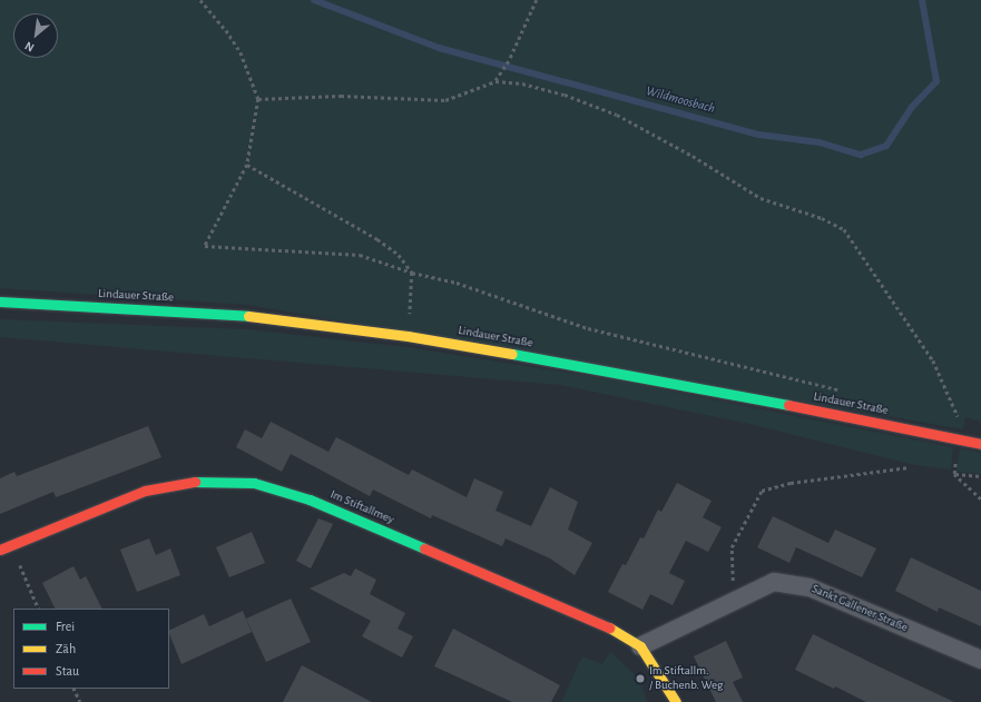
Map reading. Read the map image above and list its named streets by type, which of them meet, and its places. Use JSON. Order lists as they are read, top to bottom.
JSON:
{
  "streets": {
    "main road": ["Lindauer Straße", "Im Stiftallmey"],
    "street": ["Sankt Gallener Straße"]
  },
  "crossings": [
    ["Im Stiftallmey", "Sankt Gallener Straße"]
  ],
  "water": ["Wildmoosbach"],
  "places": ["Im Stiftallm. / Buchenb. Weg"],
  "legend": ["Frei", "Zäh", "Stau"],
  "north": "bottom left"
}
